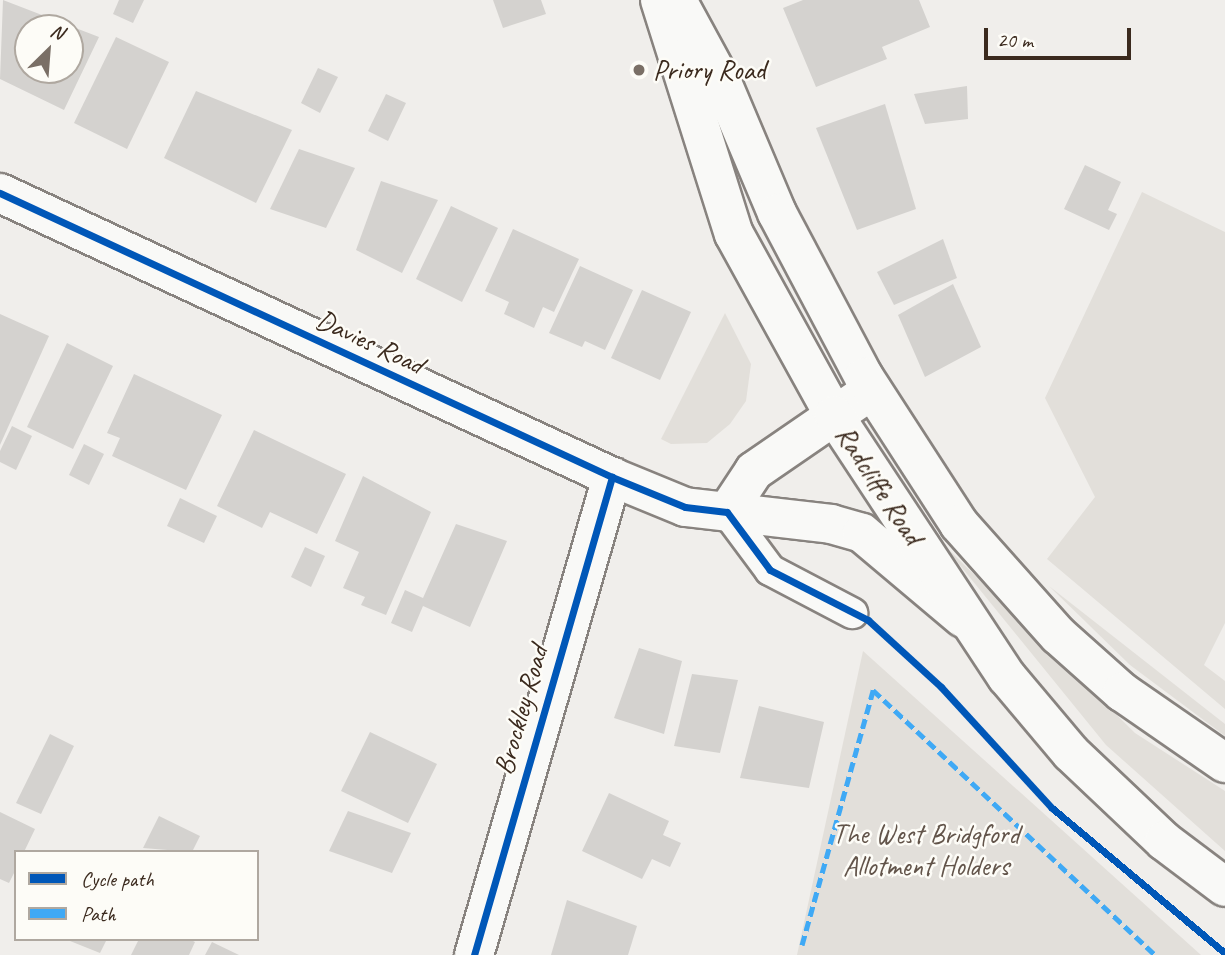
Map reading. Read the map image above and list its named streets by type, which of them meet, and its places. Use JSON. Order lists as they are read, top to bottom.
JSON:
{
  "streets": {
    "main road": ["Davies Road", "Radcliffe Road", "Brockley Road"]
  },
  "crossings": [
    ["Davies Road", "Radcliffe Road"],
    ["Davies Road", "Brockley Road"]
  ],
  "parks": ["The West Bridgford Allotment Holders"],
  "places": ["Priory Road"],
  "legend": ["Cycle path", "Path"],
  "scale_bar": "20 m",
  "north": "top right"
}
